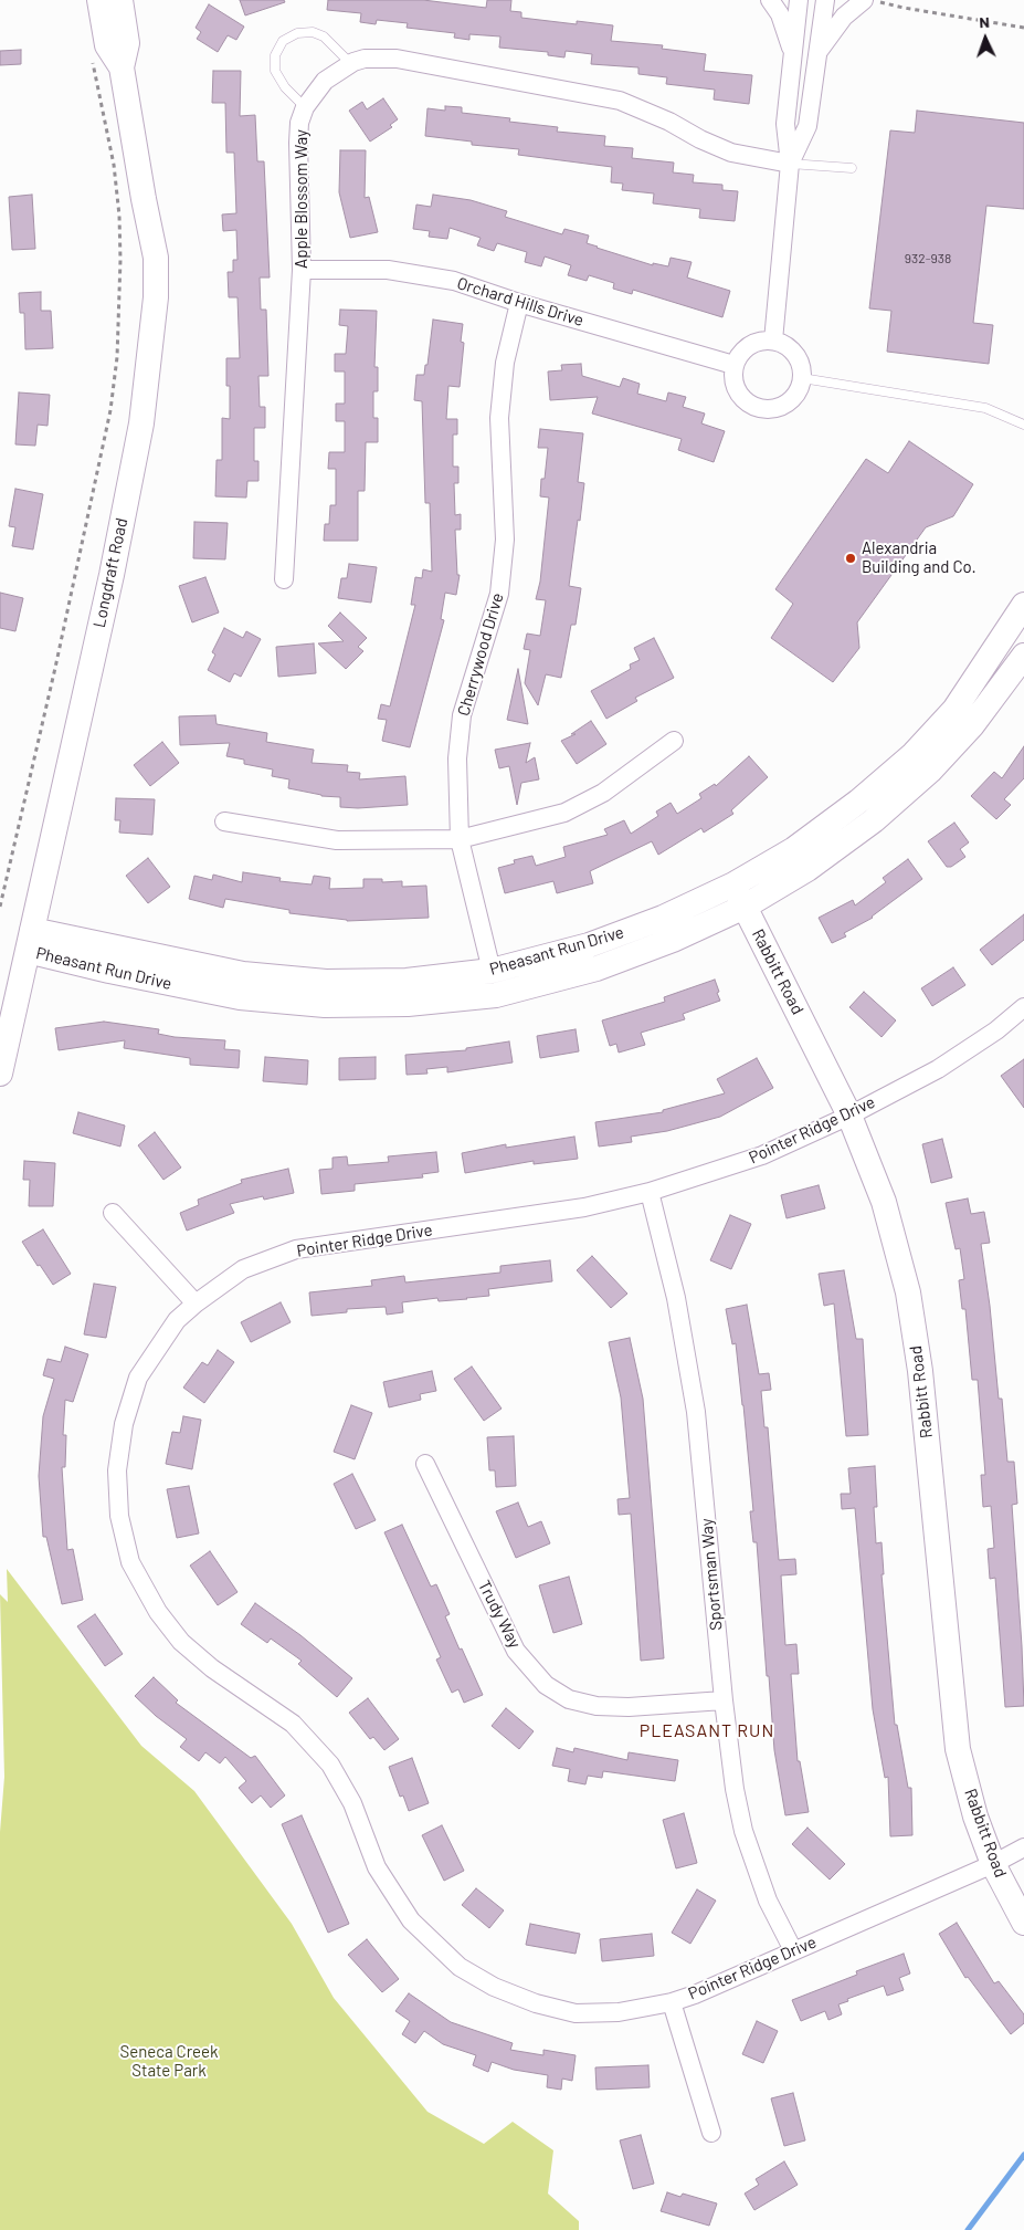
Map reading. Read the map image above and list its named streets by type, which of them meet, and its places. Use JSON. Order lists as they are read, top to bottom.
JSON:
{
  "streets": {
    "street": [
      "Apple Blossom Way",
      "Orchard Hills Drive",
      "Longdraft Road",
      "Cherrywood Drive",
      "Pheasant Run Drive",
      "Rabbitt Road",
      "Pointer Ridge Drive",
      "Sportsman Way",
      "Trudy Way"
    ]
  },
  "crossings": [
    ["Apple Blossom Way", "Orchard Hills Drive"],
    ["Orchard Hills Drive", "Cherrywood Drive"],
    ["Longdraft Road", "Pheasant Run Drive"],
    ["Cherrywood Drive", "Pheasant Run Drive"],
    ["Pheasant Run Drive", "Rabbitt Road"],
    ["Rabbitt Road", "Pointer Ridge Drive"],
    ["Pointer Ridge Drive", "Sportsman Way"],
    ["Sportsman Way", "Trudy Way"]
  ],
  "districts": ["PLEASANT RUN"],
  "parks": ["Seneca Creek State Park"],
  "places": ["Alexandria Building and Co."],
  "house_numbers": ["932-938"],
  "north": "top"
}
